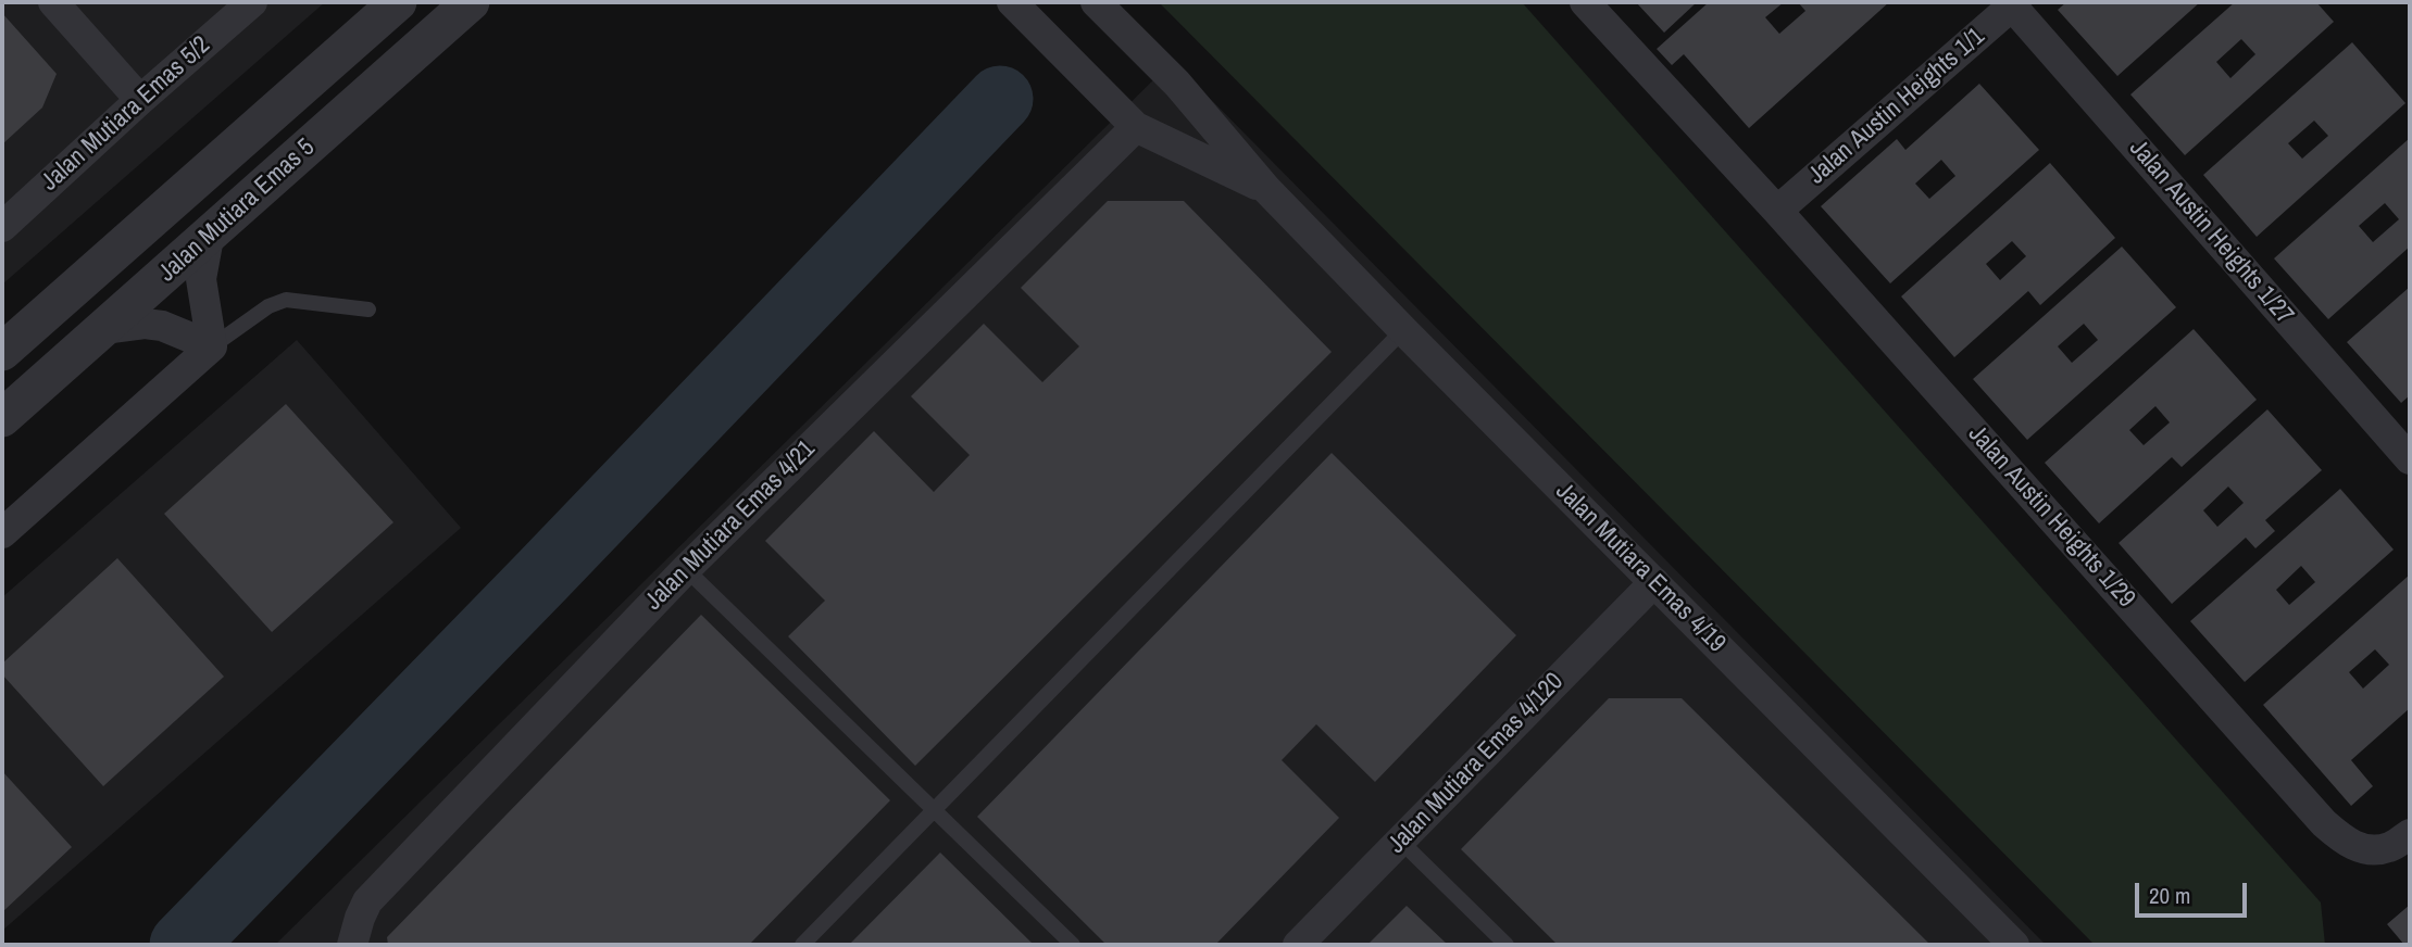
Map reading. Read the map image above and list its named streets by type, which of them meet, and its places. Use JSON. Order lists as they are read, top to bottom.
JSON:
{
  "streets": {
    "street": [
      "Jalan Austin Heights 1/1",
      "Jalan Mutiara Emas 5/2",
      "Jalan Mutiara Emas 5",
      "Jalan Austin Heights 1/27",
      "Jalan Austin Heights 1/29",
      "Jalan Mutiara Emas 4/21",
      "Jalan Mutiara Emas 4/19",
      "Jalan Mutiara Emas 4/120"
    ]
  },
  "crossings": [
    ["Jalan Austin Heights 1/1", "Jalan Austin Heights 1/27"],
    ["Jalan Austin Heights 1/1", "Jalan Austin Heights 1/29"],
    ["Jalan Mutiara Emas 4/21", "Jalan Mutiara Emas 4/19"],
    ["Jalan Mutiara Emas 4/19", "Jalan Mutiara Emas 4/120"]
  ],
  "scale_bar": "20 m"
}
